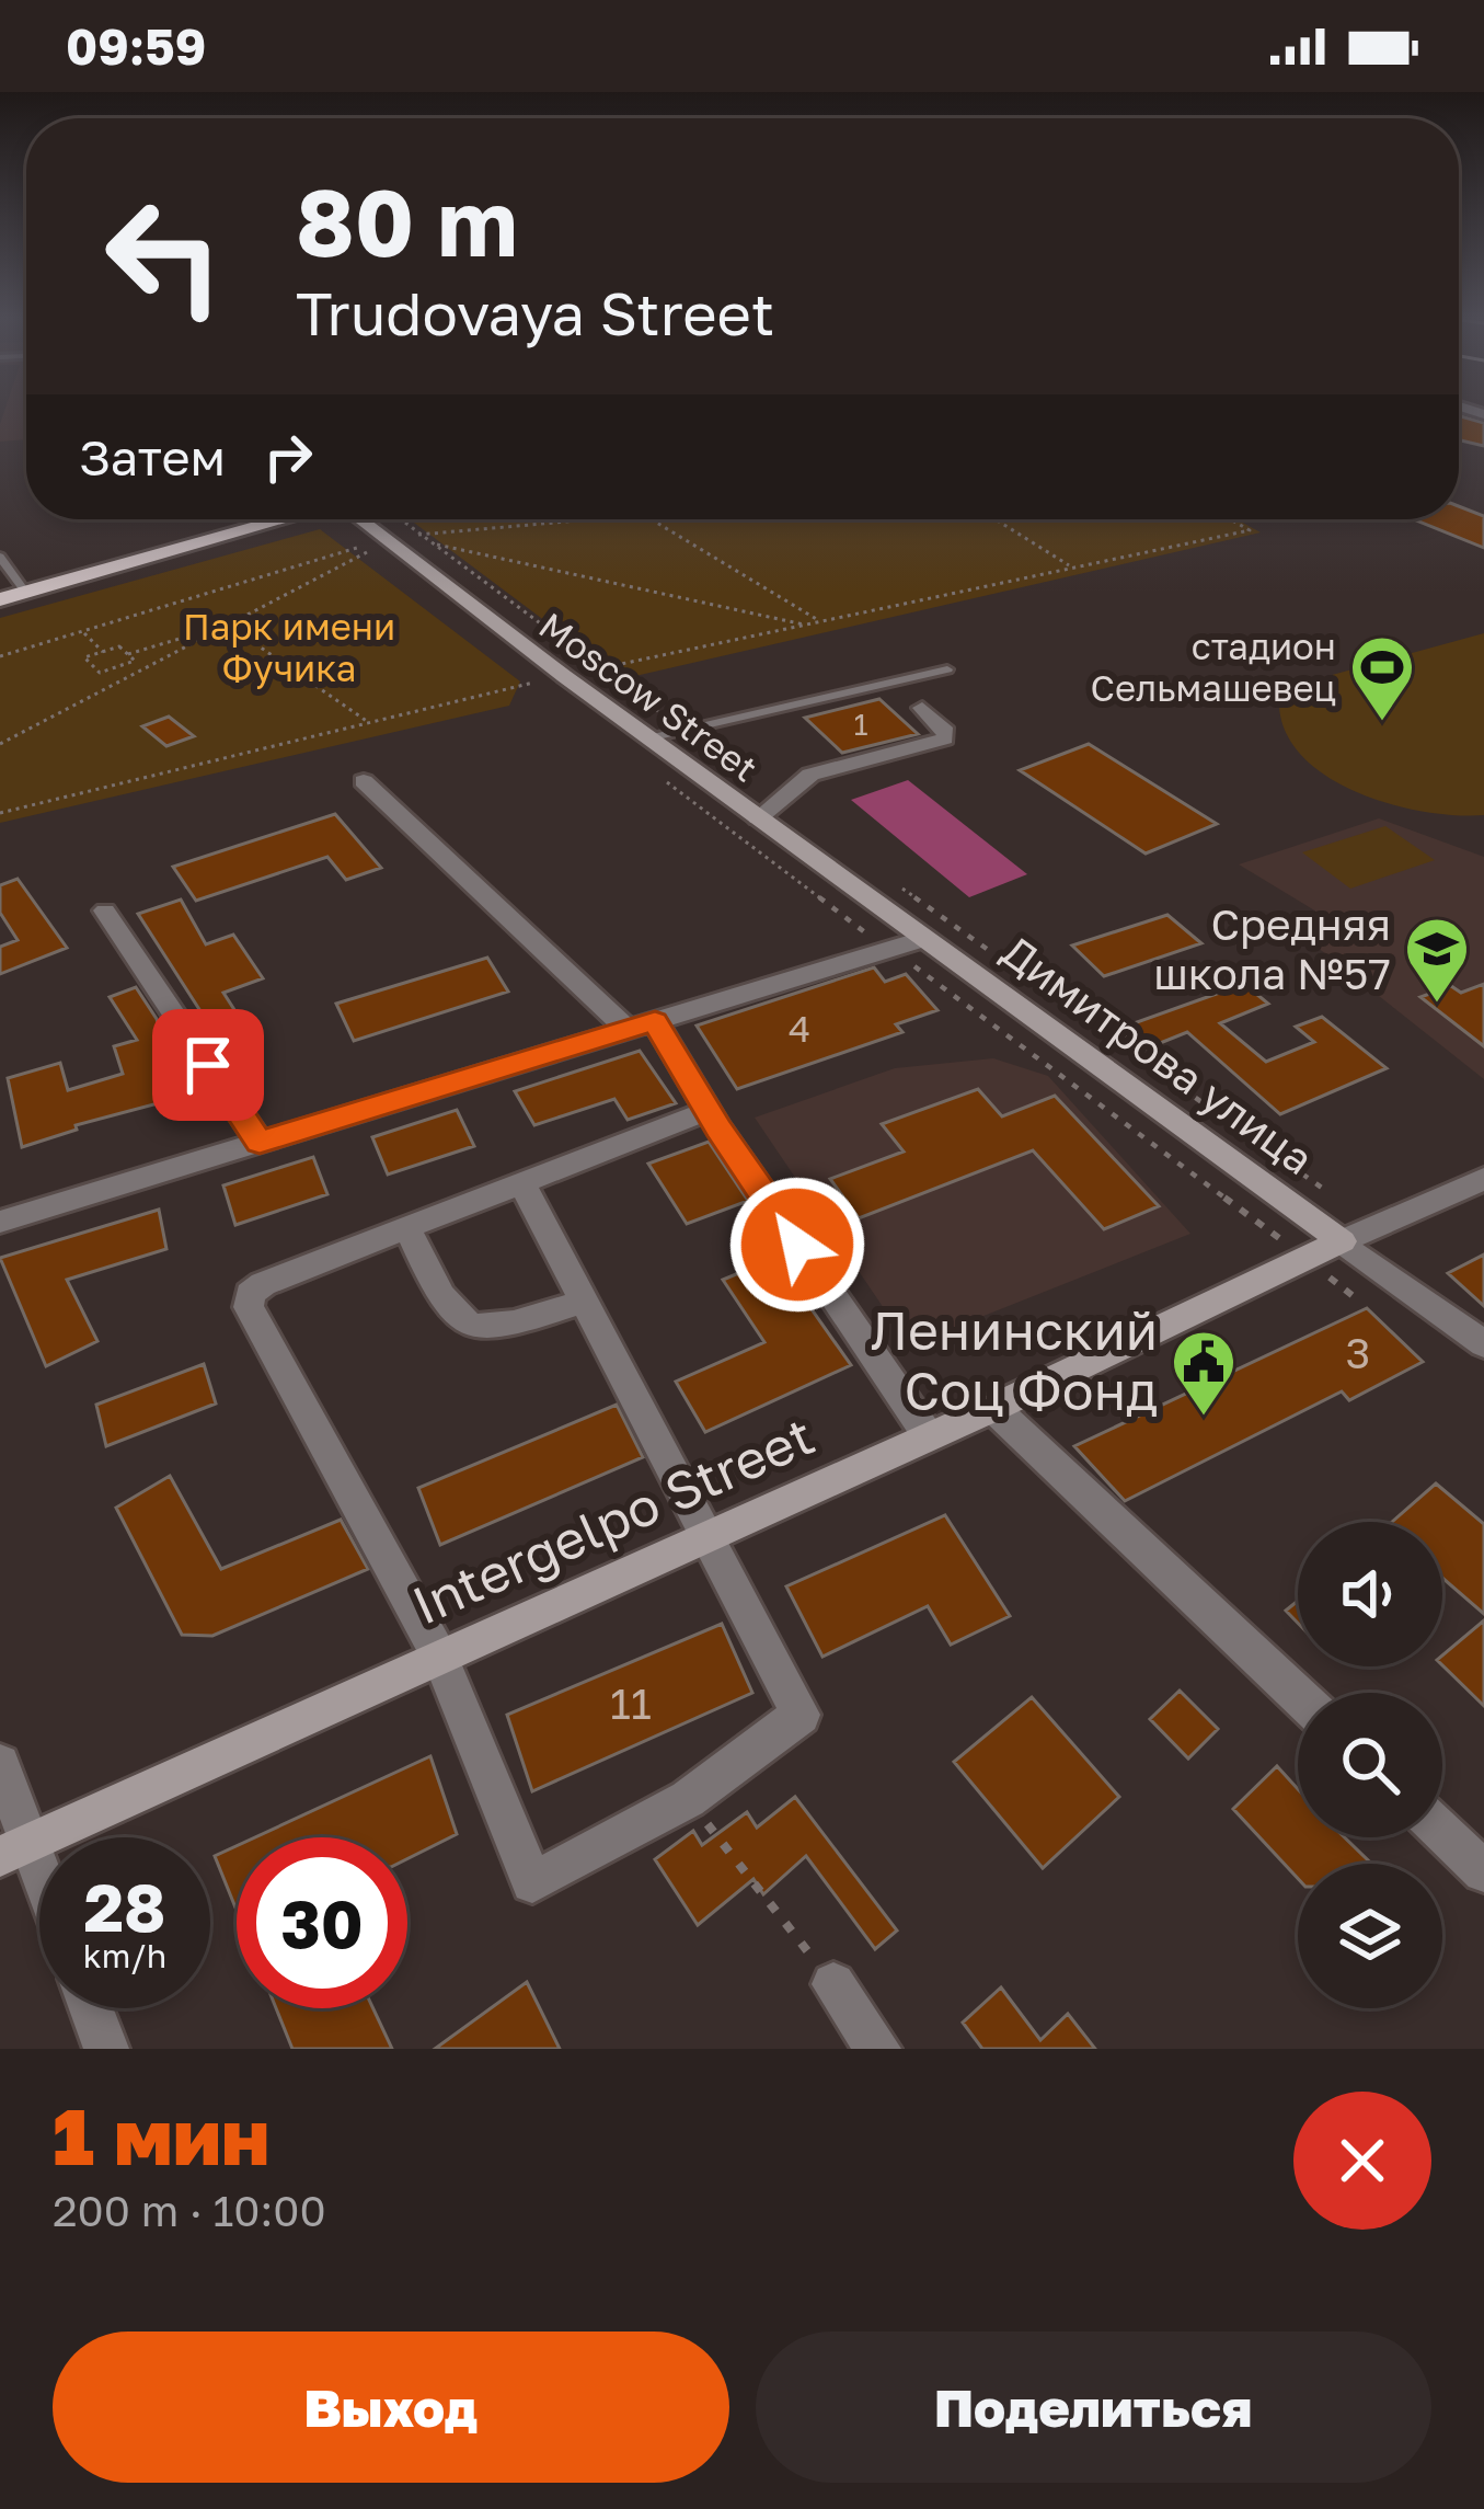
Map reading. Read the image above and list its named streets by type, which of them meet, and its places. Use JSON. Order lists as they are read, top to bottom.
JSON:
{
  "streets": {
    "main road": ["Moscow Street", "Димитрова улица", "Intergelpo Street"]
  },
  "crossings": [
    ["Moscow Street", "Димитрова улица"],
    ["Димитрова улица", "Intergelpo Street"]
  ],
  "parks": ["Парк имени Фучика"],
  "places": {
    "sports": ["стадион Сельмашевец"],
    "school or university": ["Средняя школа №57"],
    "public building": ["Ленинский Соц Фонд"]
  },
  "house_numbers": [
    "1",
    "4",
    "3",
    "11"
  ],
  "page": {
    "status": "09:59",
    "turn": ["80 m", "Trudovaya Street"],
    "then": "Затем",
    "speed": "28 km/h",
    "limit": "30",
    "heading": ["1 мин", "200 m · 10:00"],
    "buttons": ["Выход", "Поделиться"]
  }
}
